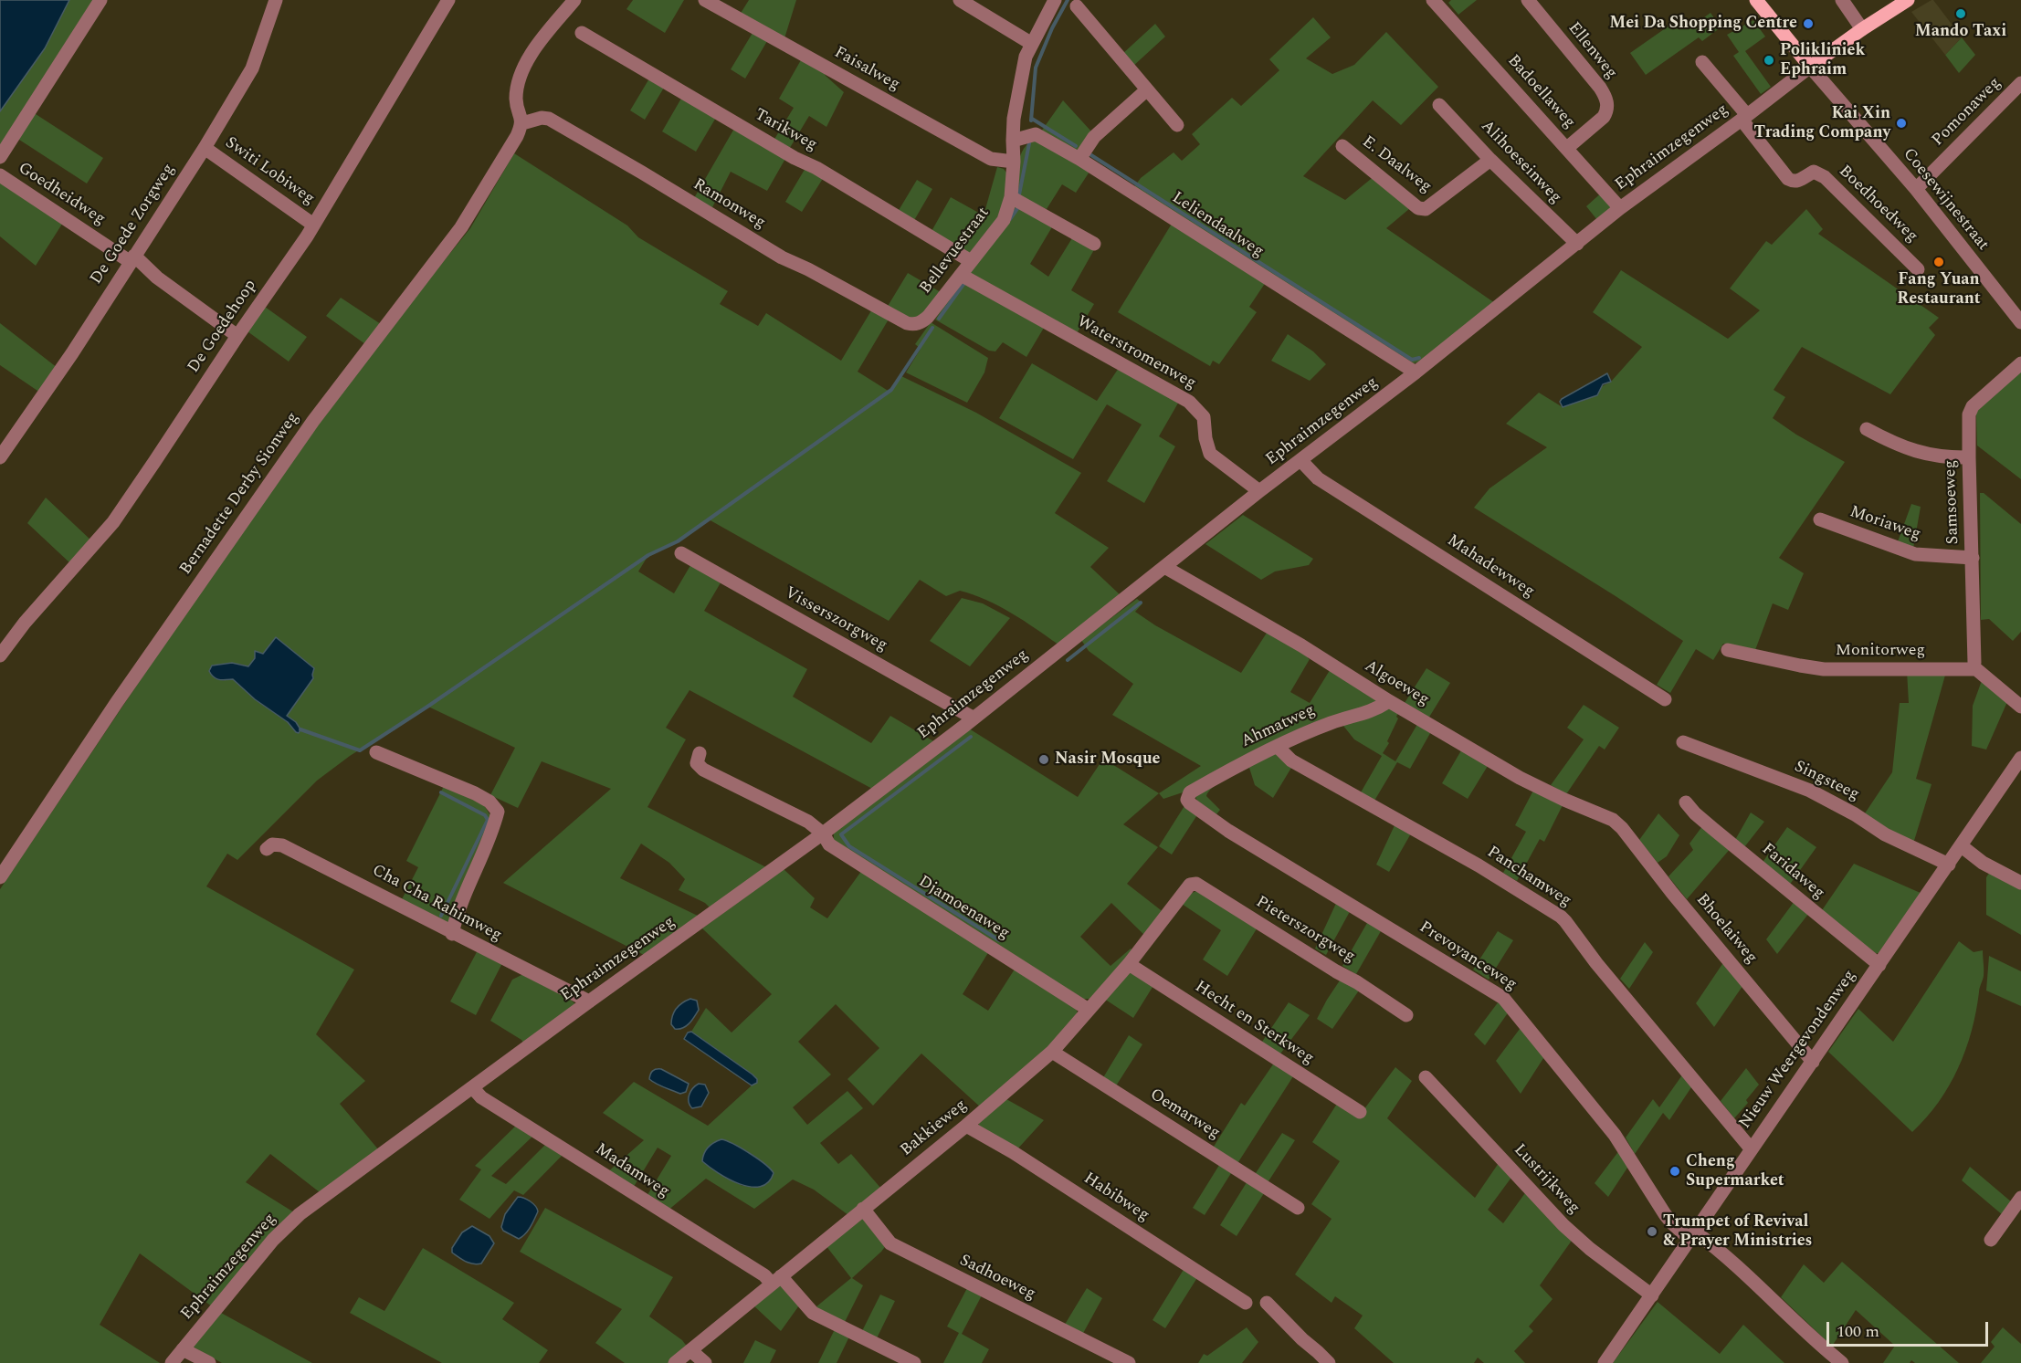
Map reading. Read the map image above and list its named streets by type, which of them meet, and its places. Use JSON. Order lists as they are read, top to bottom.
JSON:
{
  "streets": {
    "main road": ["Coesewijnestraat"],
    "street": [
      "Ellenweg",
      "Faisalweg",
      "Badoellaweg",
      "Pomonaweg",
      "Tarikweg",
      "Ephraimzegenweg",
      "Alihoeseinweg",
      "E. Daalweg",
      "Switi Lobiweg",
      "Goedheidweg",
      "Ramonweg",
      "Boedhoedweg",
      "De Goede Zorgweg",
      "Leliendaalweg",
      "Bellevuestraat",
      "De Goedehoop",
      "Waterstromenweg",
      "Bernadette Derby Sionweg",
      "Samsoeweg",
      "Moriaweg",
      "Mahadewweg",
      "Visserszorgweg",
      "Monitorweg",
      "Algoeweg",
      "Ahmatweg",
      "Singsteeg",
      "Faridaweg",
      "Panchamweg",
      "Cha Cha Rahimweg",
      "Djamoenaweg",
      "Bhoelaiweg",
      "Pieterszorgweg",
      "Prevoyanceweg",
      "Hecht en Sterkweg",
      "Nieuw Weergevondenweg",
      "Oemarweg",
      "Bakkieweg",
      "Madamweg",
      "Lustrijkweg",
      "Habibweg",
      "Sadhoeweg"
    ]
  },
  "crossings": [
    ["Ellenweg", "Badoellaweg"],
    ["Faisalweg", "Bellevuestraat"],
    ["Badoellaweg", "Ephraimzegenweg"],
    ["Pomonaweg", "Coesewijnestraat"],
    ["Tarikweg", "Bellevuestraat"],
    ["Ephraimzegenweg", "Alihoeseinweg"],
    ["Ephraimzegenweg", "Coesewijnestraat"],
    ["Ephraimzegenweg", "Boedhoedweg"],
    ["Ephraimzegenweg", "Leliendaalweg"],
    ["Ephraimzegenweg", "Waterstromenweg"],
    ["Ephraimzegenweg", "Mahadewweg"],
    ["Ephraimzegenweg", "Visserszorgweg"],
    ["Ephraimzegenweg", "Algoeweg"],
    ["Ephraimzegenweg", "Cha Cha Rahimweg"],
    ["Ephraimzegenweg", "Djamoenaweg"],
    ["Ephraimzegenweg", "Madamweg"],
    ["Alihoeseinweg", "E. Daalweg"],
    ["Switi Lobiweg", "De Goede Zorgweg"],
    ["Switi Lobiweg", "De Goedehoop"],
    ["Goedheidweg", "De Goede Zorgweg"],
    ["Goedheidweg", "De Goedehoop"],
    ["Ramonweg", "Bellevuestraat"],
    ["Ramonweg", "Bernadette Derby Sionweg"],
    ["Bellevuestraat", "Waterstromenweg"],
    ["Samsoeweg", "Moriaweg"],
    ["Algoeweg", "Ahmatweg"],
    ["Algoeweg", "Bhoelaiweg"],
    ["Ahmatweg", "Panchamweg"],
    ["Ahmatweg", "Prevoyanceweg"],
    ["Singsteeg", "Nieuw Weergevondenweg"],
    ["Faridaweg", "Nieuw Weergevondenweg"],
    ["Panchamweg", "Nieuw Weergevondenweg"],
    ["Djamoenaweg", "Bakkieweg"],
    ["Bhoelaiweg", "Nieuw Weergevondenweg"],
    ["Pieterszorgweg", "Bakkieweg"],
    ["Prevoyanceweg", "Nieuw Weergevondenweg"],
    ["Hecht en Sterkweg", "Bakkieweg"],
    ["Nieuw Weergevondenweg", "Lustrijkweg"],
    ["Oemarweg", "Bakkieweg"],
    ["Bakkieweg", "Madamweg"],
    ["Bakkieweg", "Habibweg"],
    ["Bakkieweg", "Sadhoeweg"]
  ],
  "places": [
    "Mando Taxi",
    "Mei Da Shopping Centre",
    "Polikliniek Ephraim",
    "Kai Xin Trading Company",
    "Fang Yuan Restaurant",
    "Nasir Mosque",
    "Cheng Supermarket",
    "Trumpet of Revival & Prayer Ministries"
  ],
  "scale_bar": "100 m"
}
